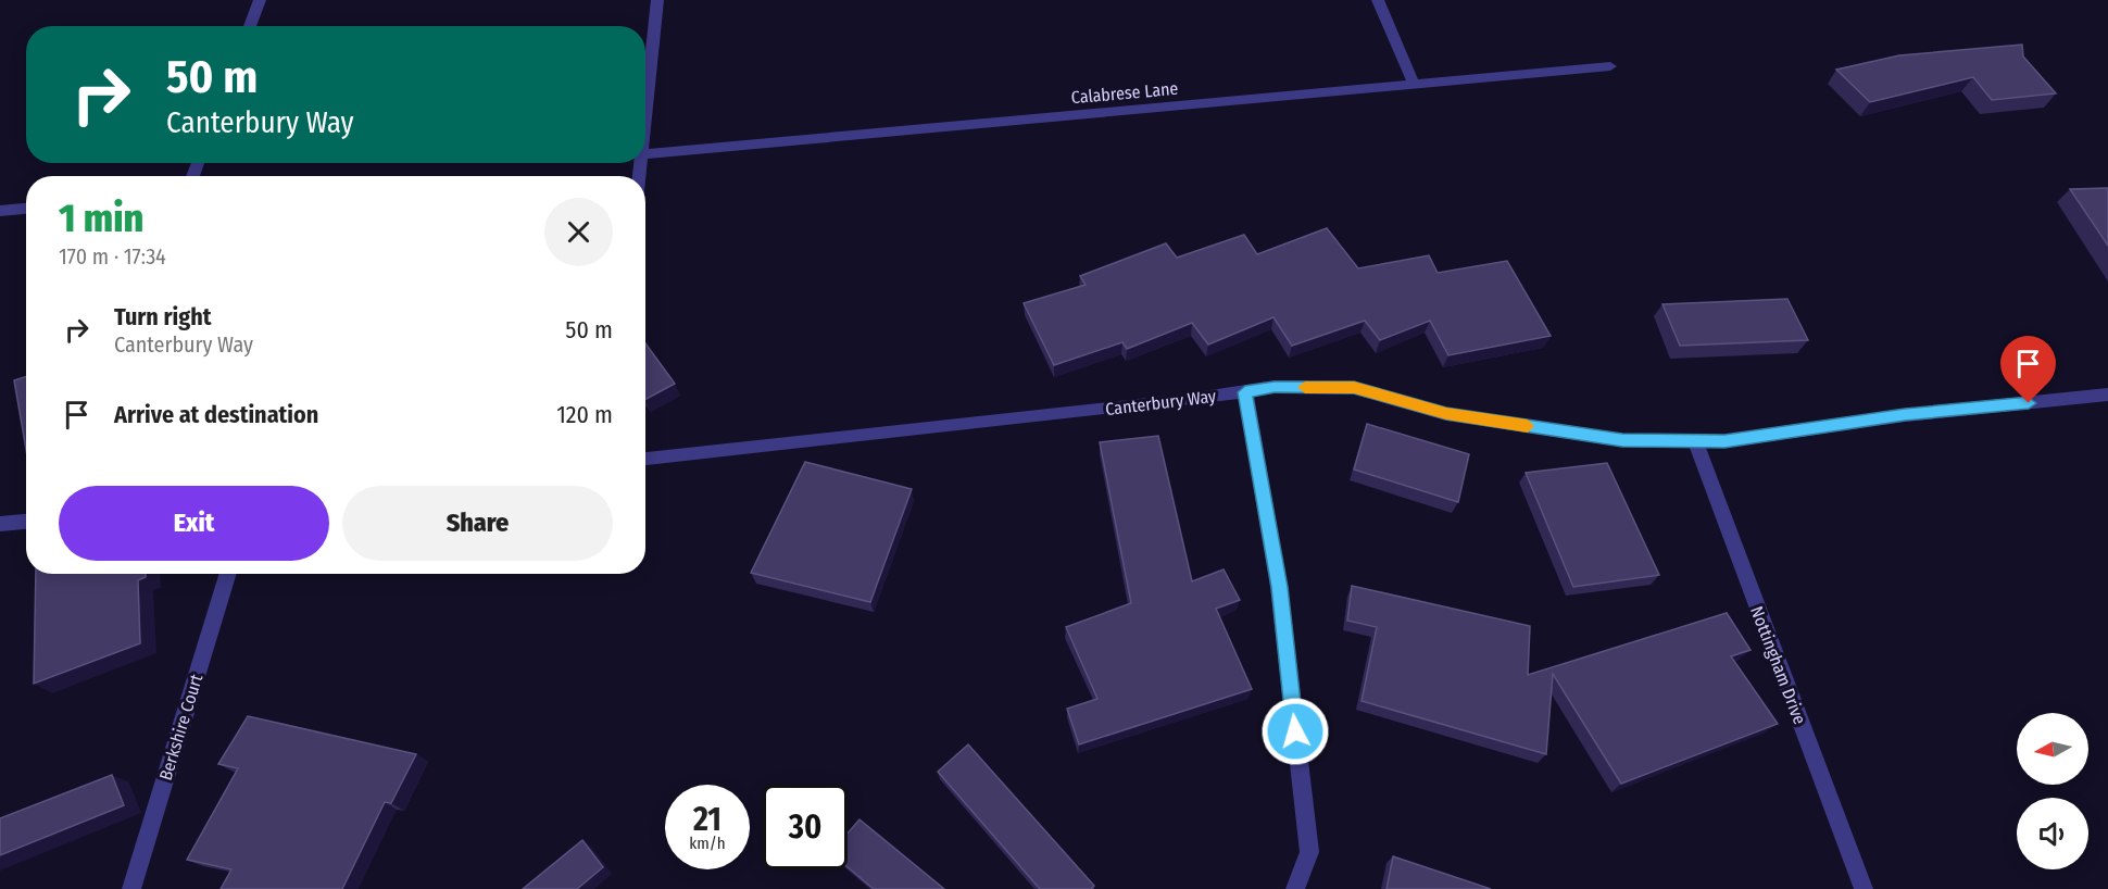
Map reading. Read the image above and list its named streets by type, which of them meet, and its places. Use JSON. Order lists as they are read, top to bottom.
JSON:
{
  "streets": {
    "street": [
      "Calabrese Lane",
      "Canterbury Way",
      "Nottingham Drive",
      "Berkshire Court"
    ]
  },
  "crossings": [
    ["Canterbury Way", "Nottingham Drive"]
  ],
  "north": "left",
  "page": {
    "turn": ["50 m", "Canterbury Way"],
    "heading": ["1 min", "170 m · 17:34"],
    "list": [
      {
        "name": "Turn right",
        "note": "Canterbury Way",
        "value": "50 m"
      },
      {
        "name": "Arrive at destination",
        "value": "120 m"
      }
    ],
    "buttons": ["Exit", "Share"],
    "speed": "21 km/h",
    "limit": "30"
  }
}
